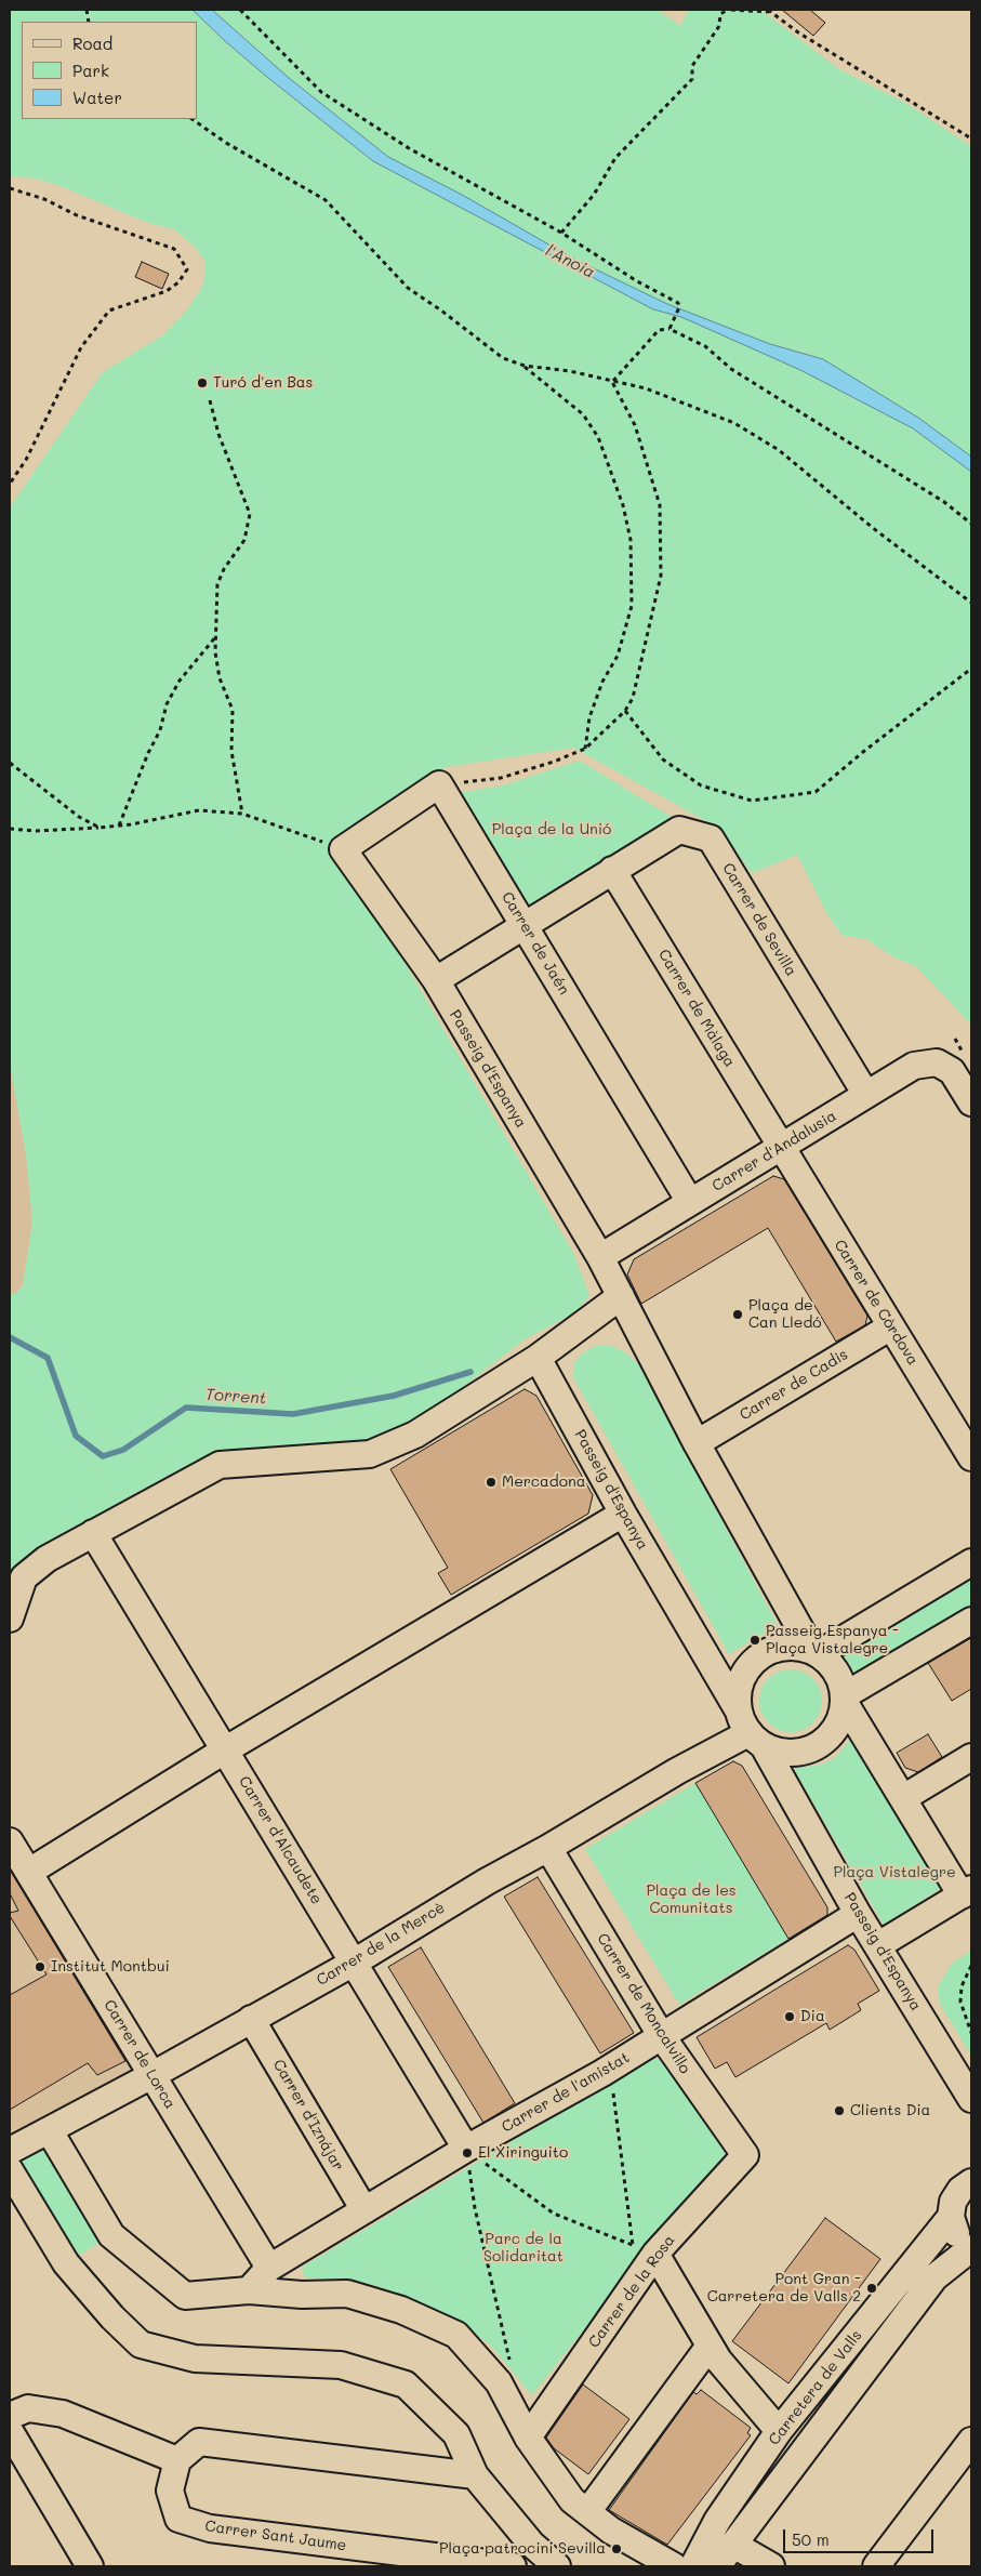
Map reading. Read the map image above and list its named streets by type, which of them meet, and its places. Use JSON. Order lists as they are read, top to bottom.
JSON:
{
  "streets": {
    "street": [
      "Carrer de Sevilla",
      "Carrer de Jaén",
      "Carrer de Màlaga",
      "Passeig d'Espanya",
      "Carrer d'Andalusia",
      "Carrer de Còrdova",
      "Carrer de Cadis",
      "Carrer d'Alcaudete",
      "Carrer de la Mercè",
      "Carrer de Moncalvillo",
      "Carrer de Lorca",
      "Carrer de l'amistat",
      "Carrer d'Iznájar",
      "Carrer de la Rosa",
      "Carretera de Valls",
      "Carrer Sant Jaume"
    ]
  },
  "crossings": [
    ["Carrer de Sevilla", "Carrer de Jaén"],
    ["Carrer de Sevilla", "Carrer de Màlaga"],
    ["Carrer de Sevilla", "Passeig d'Espanya"],
    ["Carrer de Sevilla", "Carrer d'Andalusia"],
    ["Carrer de Jaén", "Carrer d'Andalusia"],
    ["Carrer de Màlaga", "Carrer d'Andalusia"],
    ["Carrer de Màlaga", "Carrer de Còrdova"],
    ["Passeig d'Espanya", "Carrer d'Andalusia"],
    ["Passeig d'Espanya", "Carrer de Cadis"],
    ["Passeig d'Espanya", "Carrer de la Mercè"],
    ["Passeig d'Espanya", "Carrer de l'amistat"],
    ["Carrer d'Andalusia", "Carrer de Còrdova"],
    ["Carrer de Còrdova", "Carrer de Cadis"],
    ["Carrer d'Alcaudete", "Carrer de la Mercè"],
    ["Carrer d'Alcaudete", "Carrer de l'amistat"],
    ["Carrer de la Mercè", "Carrer de Moncalvillo"],
    ["Carrer de la Mercè", "Carrer de Lorca"],
    ["Carrer de la Mercè", "Carrer d'Iznájar"],
    ["Carrer de Moncalvillo", "Carrer de l'amistat"],
    ["Carrer de Moncalvillo", "Carrer de la Rosa"],
    ["Carrer de Lorca", "Carrer de l'amistat"],
    ["Carrer de l'amistat", "Carrer d'Iznájar"]
  ],
  "water": ["l'Anoia", "Torrent"],
  "parks": [
    "Plaça de la Unió",
    "Plaça Vistalegre",
    "Plaça de les Comunitats",
    "Parc de la Solidaritat"
  ],
  "places": [
    "Turó d'en Bas",
    "Plaça de Can Lledó",
    "Mercadona",
    "Passeig Espanya - Plaça Vistalegre",
    "Institut Montbui",
    "Dia",
    "Clients Dia",
    "El Xiringuito",
    "Pont Gran - Carretera de Valls 2",
    "Plaça patrocini Sevilla"
  ],
  "legend": ["Road", "Park", "Water"],
  "scale_bar": "50 m"
}
